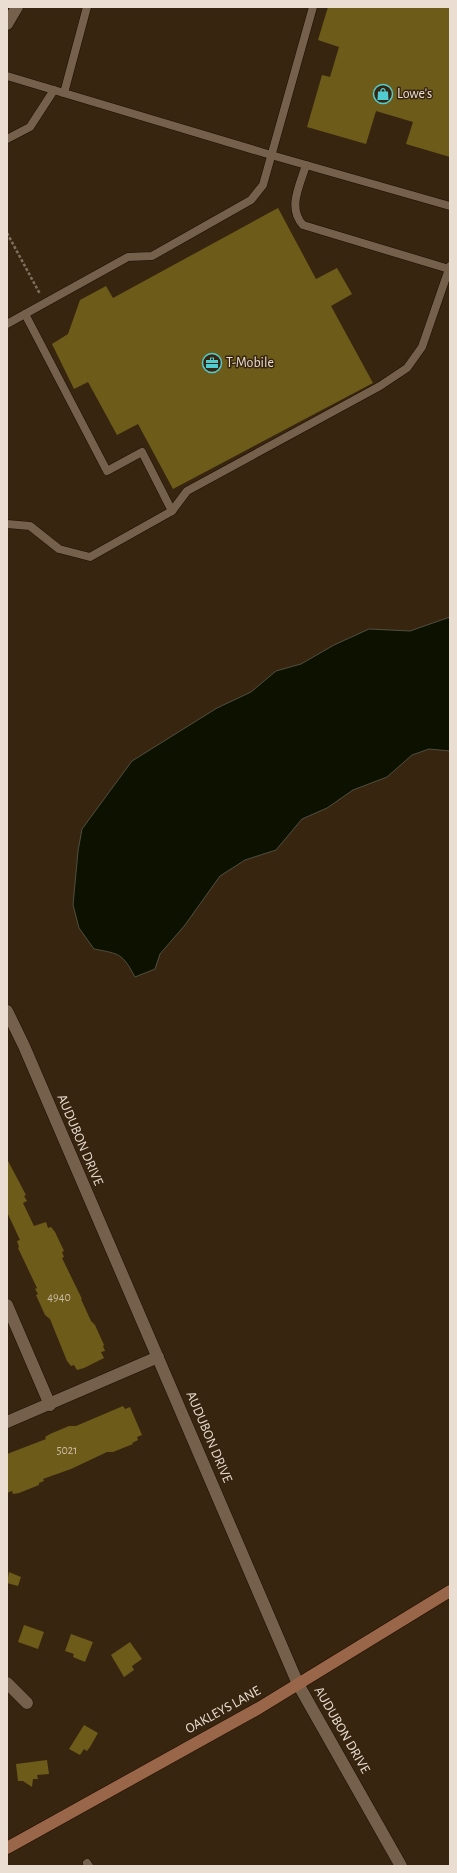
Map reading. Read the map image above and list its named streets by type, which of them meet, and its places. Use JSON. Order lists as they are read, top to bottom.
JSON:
{
  "streets": {
    "main road": ["OAKLEYS LANE"],
    "street": ["AUDUBON DRIVE"]
  },
  "crossings": [
    ["AUDUBON DRIVE", "OAKLEYS LANE"]
  ],
  "places": {
    "shop": ["Lowe's"],
    "office": ["T-Mobile"]
  },
  "house_numbers": ["4940", "5021"]
}
